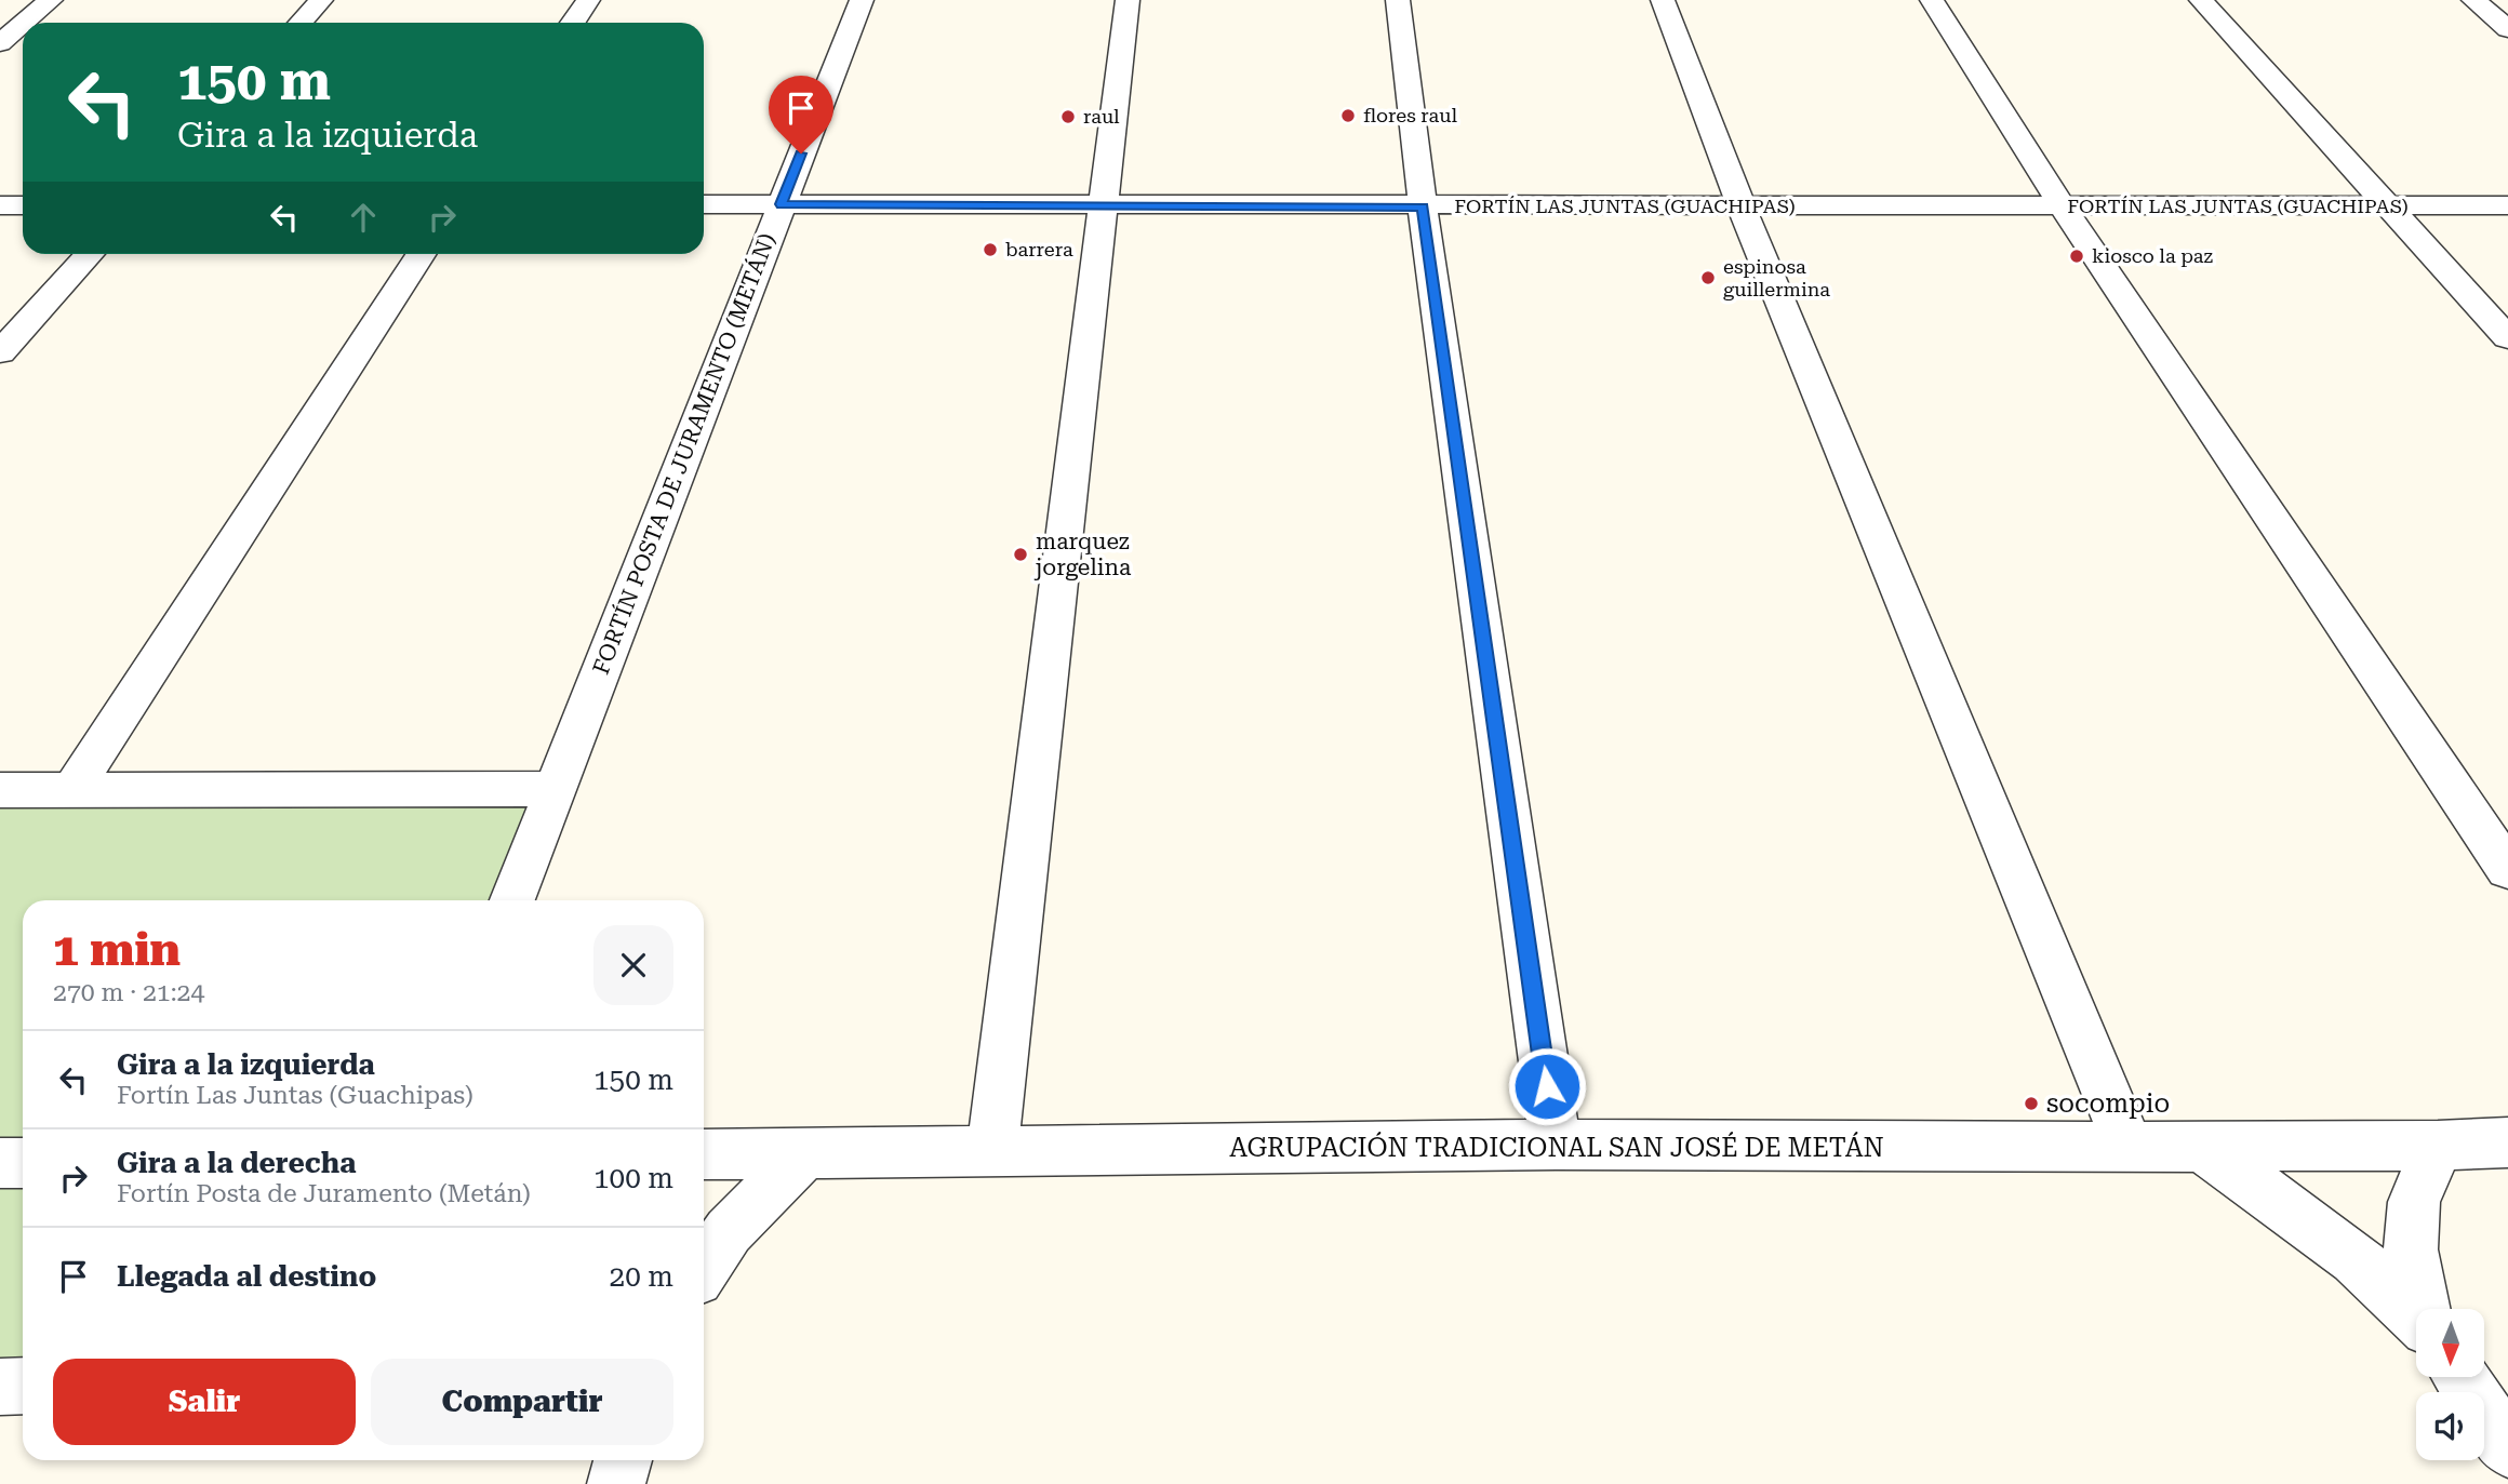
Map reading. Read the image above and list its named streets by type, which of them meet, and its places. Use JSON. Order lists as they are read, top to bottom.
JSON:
{
  "streets": {
    "street": ["FORTÍN LAS JUNTAS (GUACHIPAS)", "FORTÍN POSTA DE JURAMENTO (METÁN)", "AGRUPACIÓN TRADICIONAL SAN JOSÉ DE METÁN"]
  },
  "crossings": [
    ["FORTÍN LAS JUNTAS (GUACHIPAS)", "FORTÍN POSTA DE JURAMENTO (METÁN)"]
  ],
  "places": [
    "flores raul",
    "raul",
    "barrera",
    "kiosco la paz",
    "espinosa guillermina",
    "marquez jorgelina",
    "socompio"
  ],
  "north": "bottom",
  "page": {
    "turn": ["150 m", "Gira a la izquierda"],
    "heading": ["1 min", "270 m · 21:24"],
    "list": [
      {
        "name": "Gira a la izquierda",
        "note": "Fortín Las Juntas (Guachipas)",
        "value": "150 m"
      },
      {
        "name": "Gira a la derecha",
        "note": "Fortín Posta de Juramento (Metán)",
        "value": "100 m"
      },
      {
        "name": "Llegada al destino",
        "value": "20 m"
      }
    ],
    "buttons": ["Salir", "Compartir"]
  }
}
